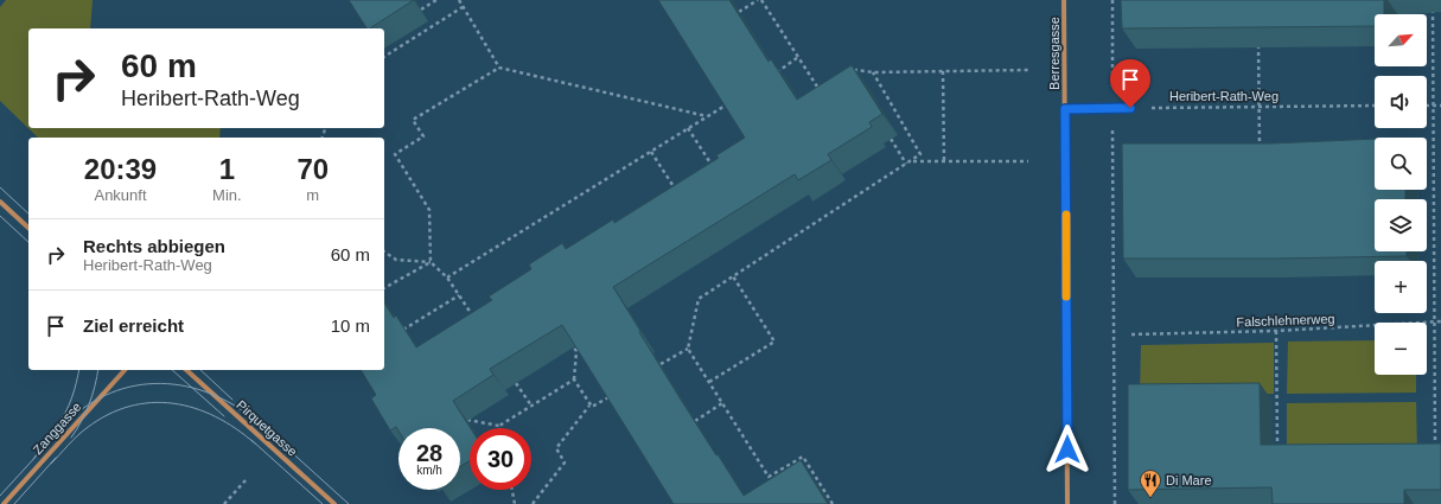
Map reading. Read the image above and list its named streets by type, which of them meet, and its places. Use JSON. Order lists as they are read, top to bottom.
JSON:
{
  "streets": {
    "street": ["Berresgasse", "Zanggasse", "Pirquetgasse"],
    "path": ["Heribert-Rath-Weg", "Falschlehnerweg"]
  },
  "places": {
    "restaurant": ["Di Mare"]
  },
  "north": "top right",
  "page": {
    "map_buttons": ["+", "−"],
    "turn": ["60 m", "Heribert-Rath-Weg"],
    "eta": [
      "20:39",
      "Ankunft",
      "1",
      "Min.",
      "70",
      "m"
    ],
    "list": [
      {
        "name": "Rechts abbiegen",
        "note": "Heribert-Rath-Weg",
        "value": "60 m"
      },
      {
        "name": "Ziel erreicht",
        "value": "10 m"
      }
    ],
    "speed": "28 km/h",
    "limit": "30"
  }
}
